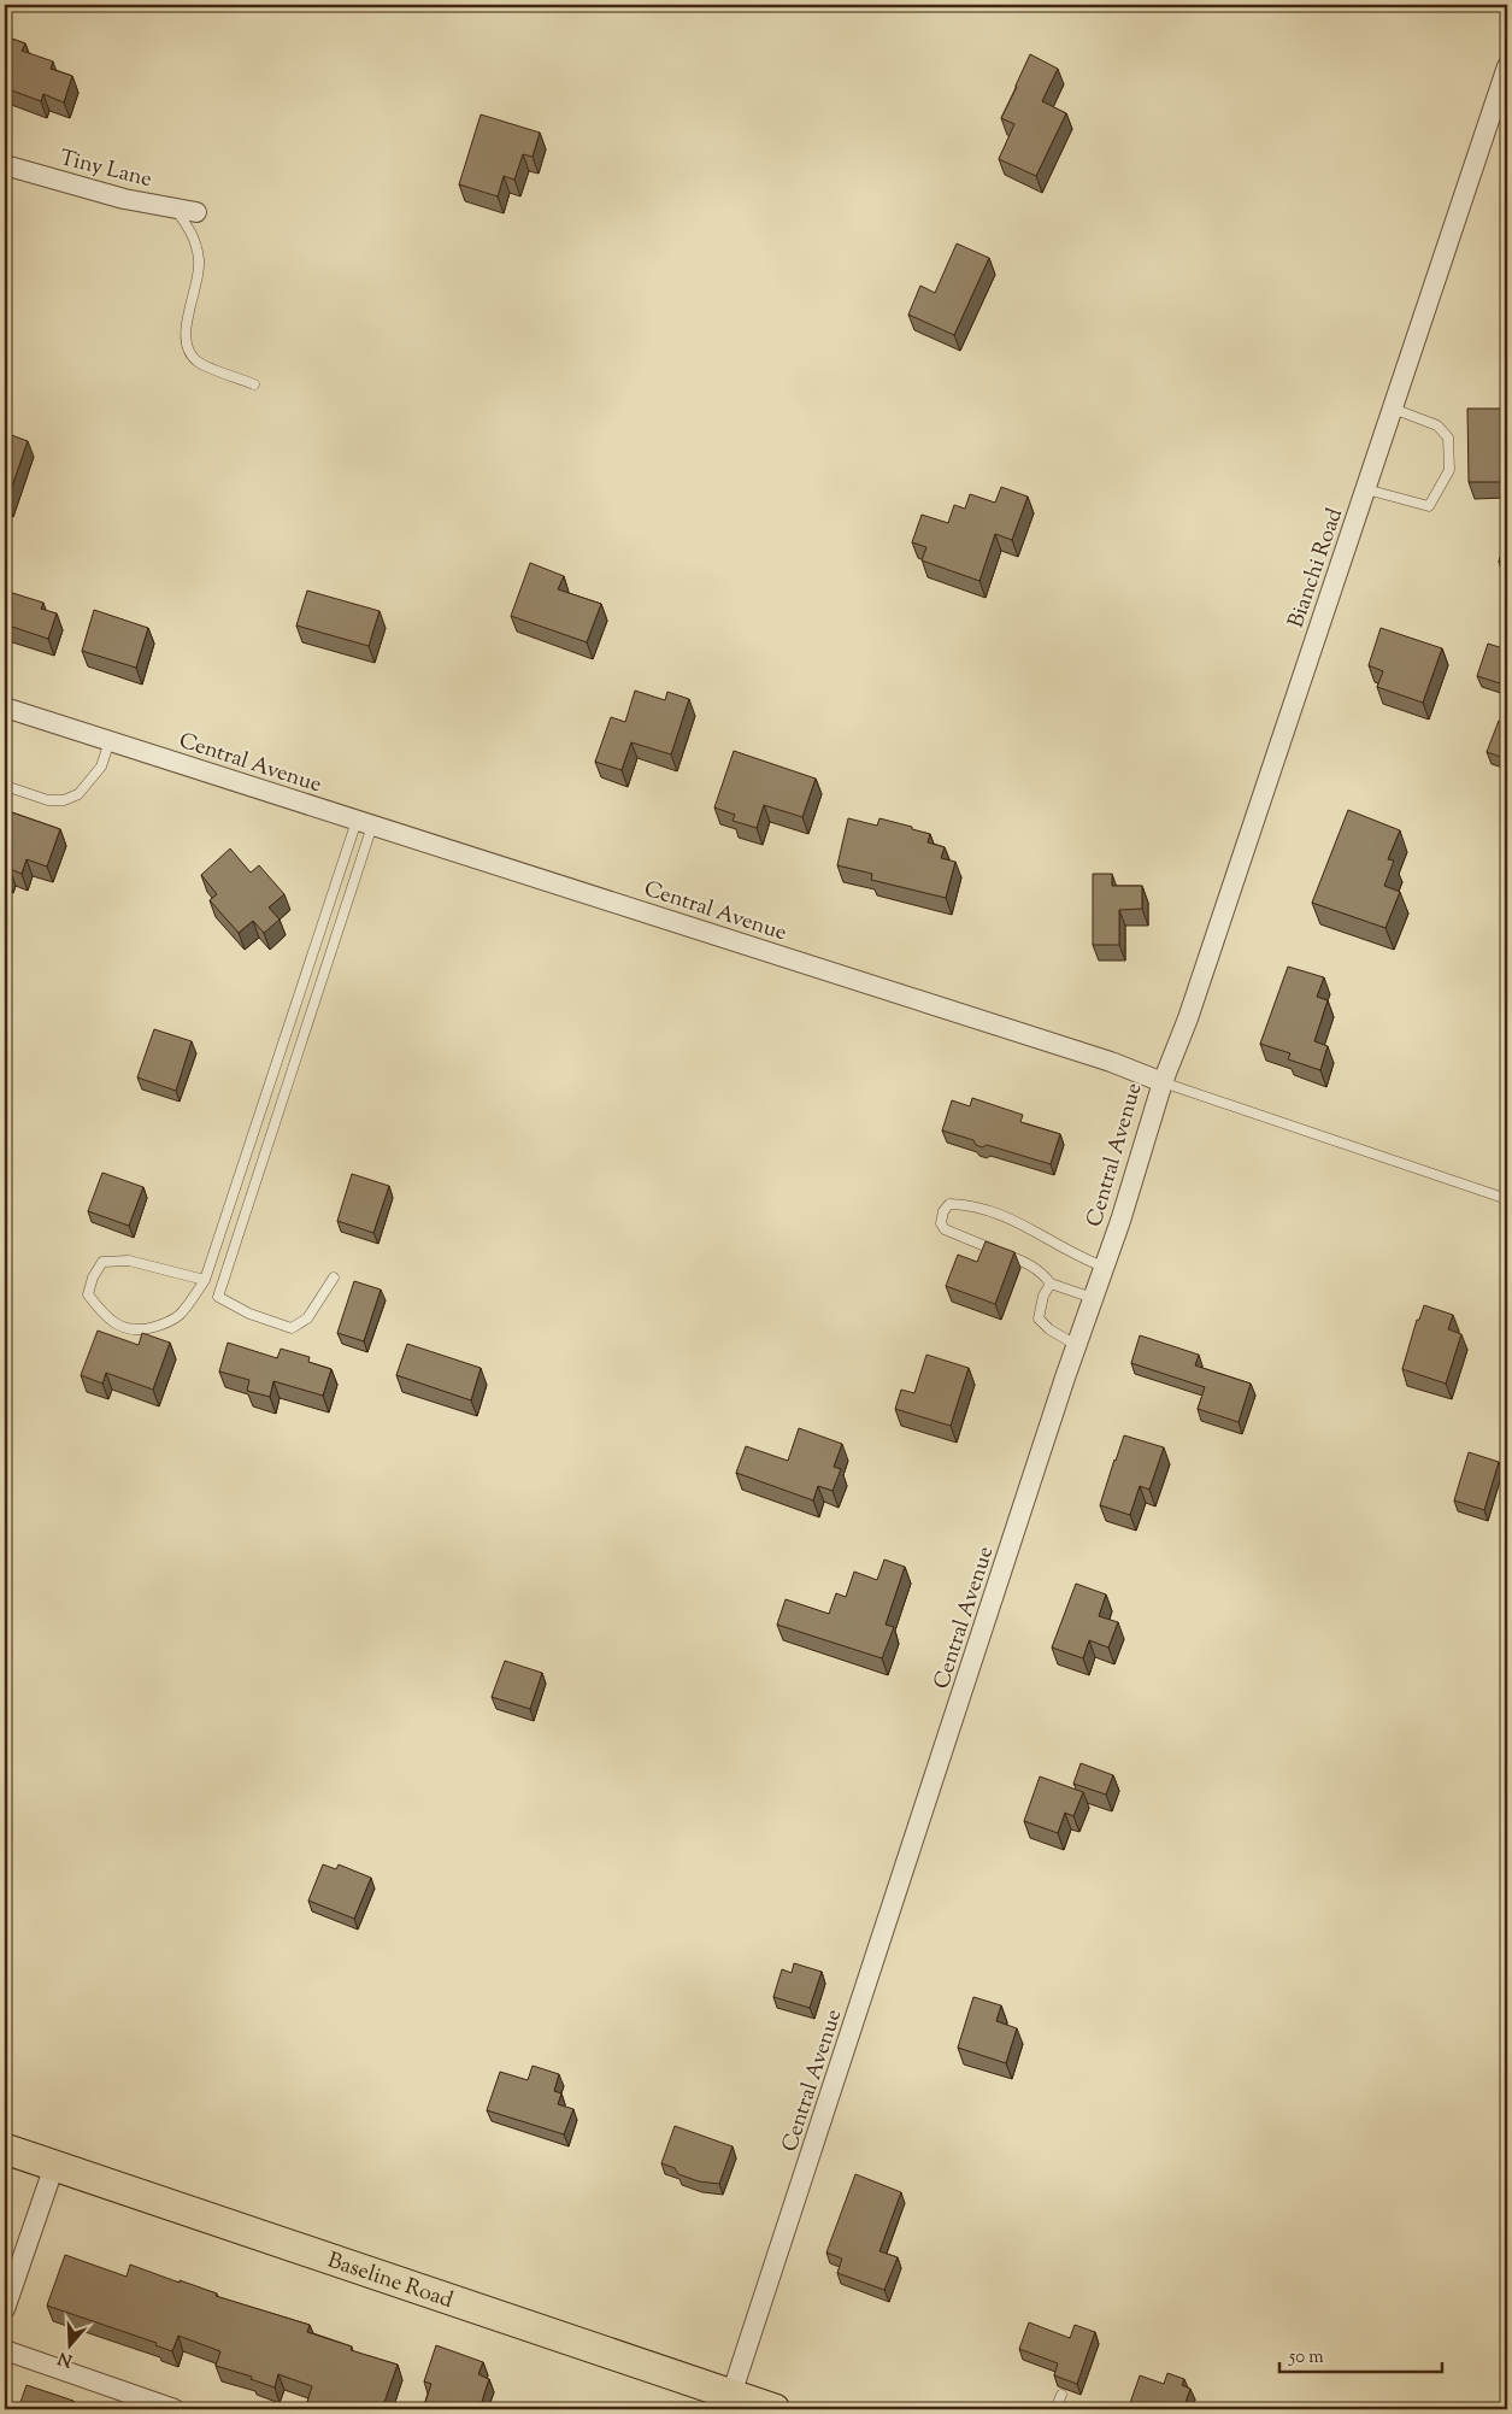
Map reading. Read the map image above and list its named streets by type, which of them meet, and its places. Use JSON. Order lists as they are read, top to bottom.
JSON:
{
  "streets": {
    "main road": ["Baseline Road"],
    "street": ["Tiny Lane", "Bianchi Road", "Central Avenue"]
  },
  "crossings": [
    ["Bianchi Road", "Central Avenue"],
    ["Central Avenue", "Baseline Road"]
  ],
  "scale_bar": "50 m",
  "north": "bottom"
}
